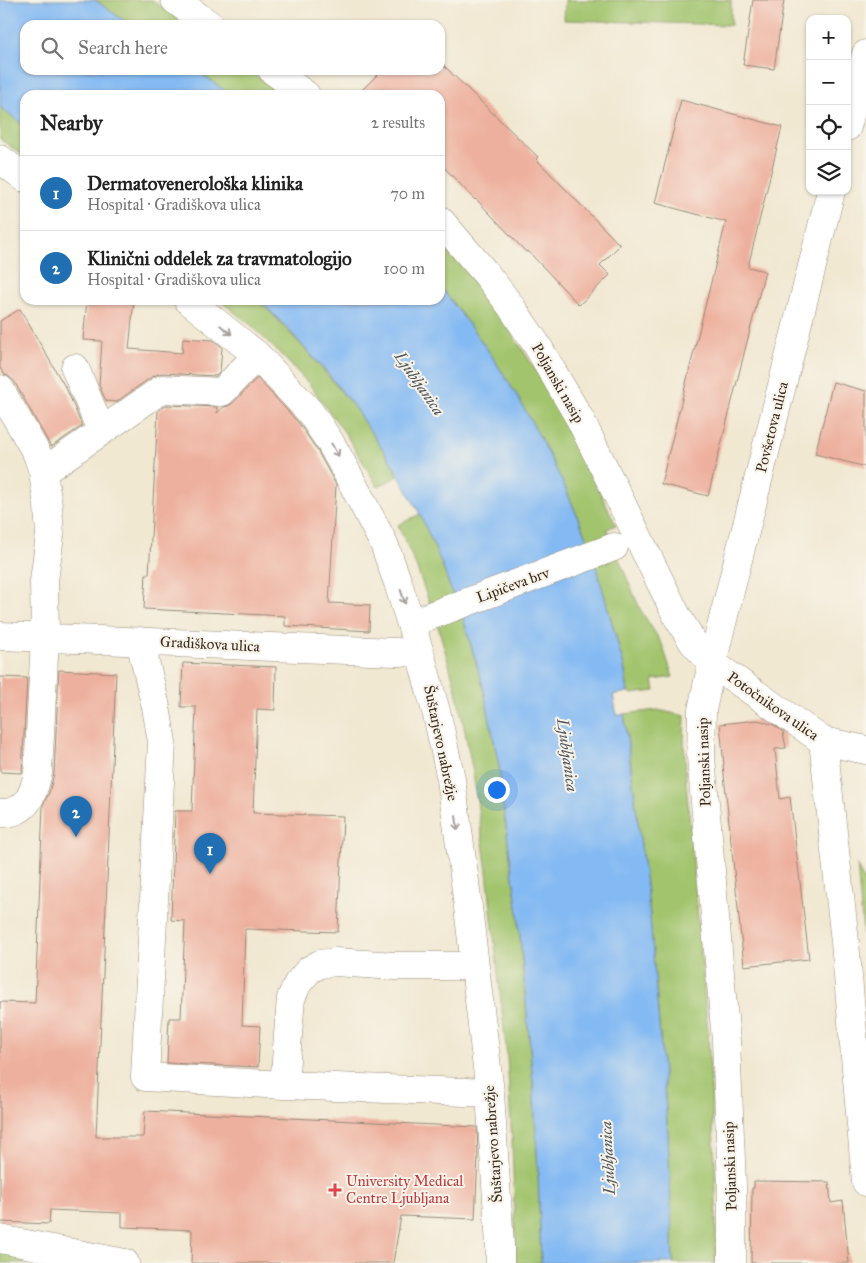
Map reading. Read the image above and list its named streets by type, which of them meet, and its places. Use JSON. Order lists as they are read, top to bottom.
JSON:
{
  "streets": {
    "street": [
      "Poljanski nasip",
      "Povšetova ulica",
      "Lipičeva brv",
      "Gradiškova ulica",
      "Potočnikova ulica",
      "Šuštarjevo nabrežje"
    ]
  },
  "crossings": [
    ["Poljanski nasip", "Povšetova ulica"],
    ["Poljanski nasip", "Potočnikova ulica"],
    ["Povšetova ulica", "Potočnikova ulica"],
    ["Lipičeva brv", "Šuštarjevo nabrežje"],
    ["Gradiškova ulica", "Šuštarjevo nabrežje"]
  ],
  "one_way": ["Šuštarjevo nabrežje"],
  "water": ["Ljubljanica"],
  "places": {
    "health": ["University Medical Centre Ljubljana"]
  },
  "page": {
    "map_buttons": ["+", "−"],
    "search": "Search here",
    "heading": ["Nearby", "2 results"],
    "list": [
      {
        "mark": "1",
        "name": "Dermatovenerološka klinika",
        "note": "Hospital · Gradiškova ulica",
        "value": "70 m"
      },
      {
        "mark": "2",
        "name": "Klinični oddelek za travmatologijo",
        "note": "Hospital · Gradiškova ulica",
        "value": "100 m"
      }
    ],
    "pins": ["2", "1"]
  }
}
